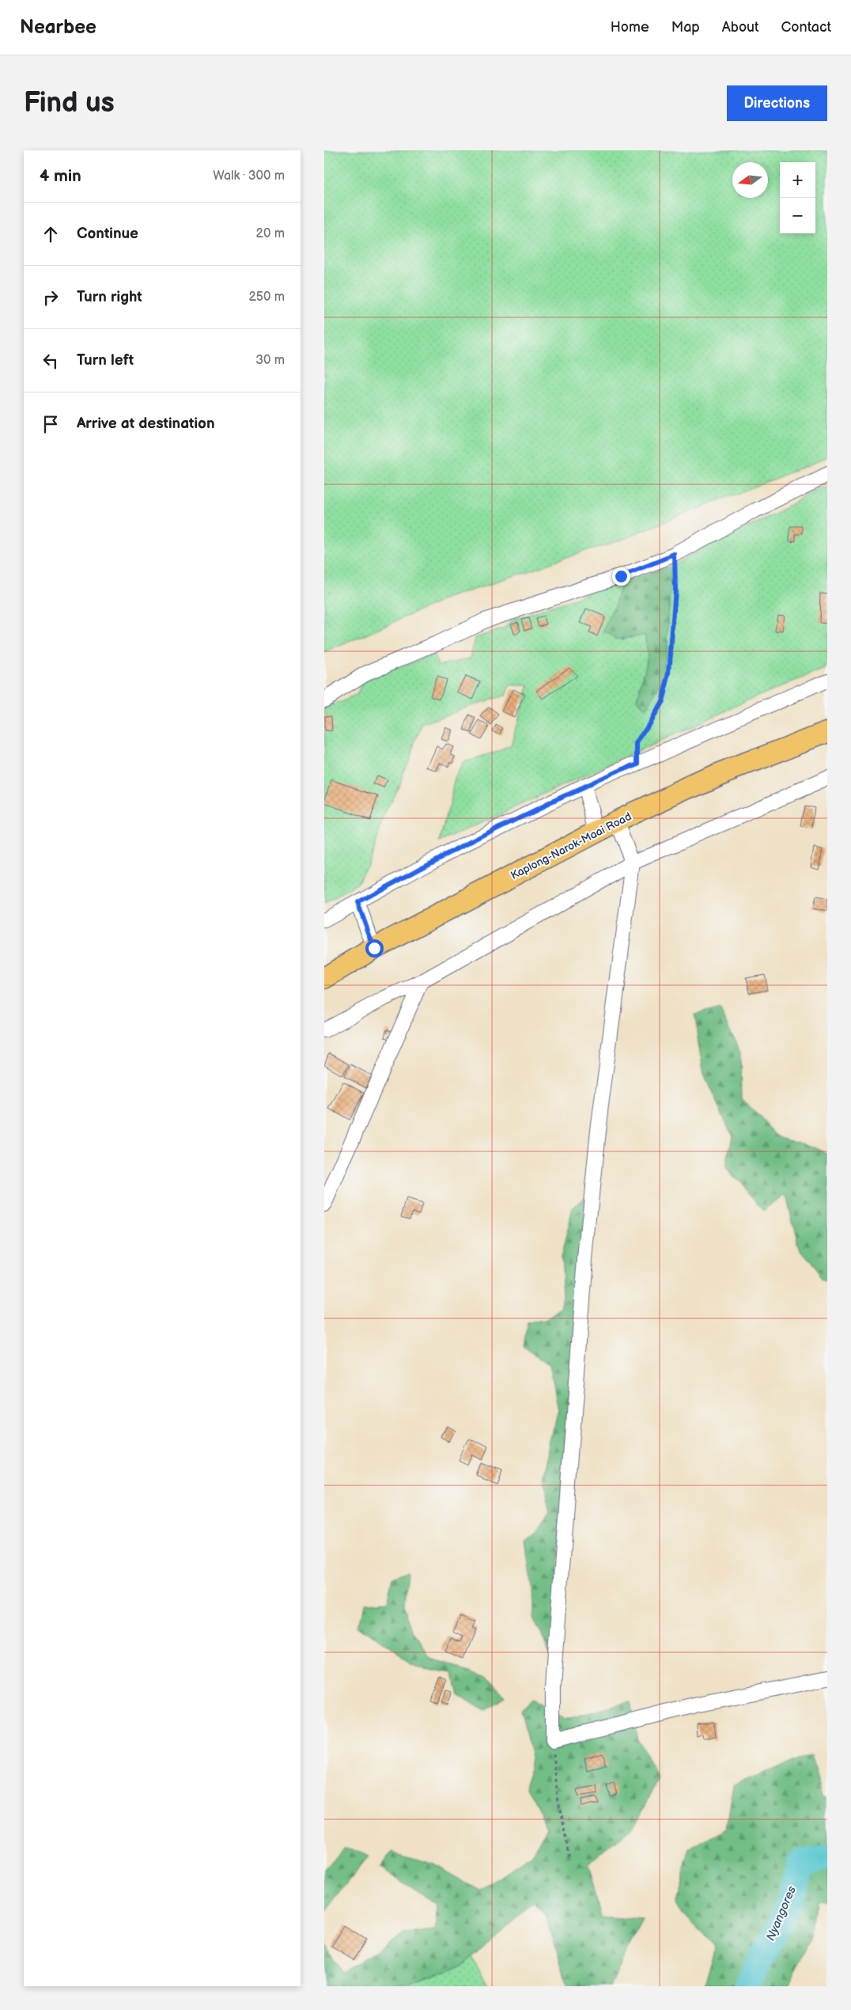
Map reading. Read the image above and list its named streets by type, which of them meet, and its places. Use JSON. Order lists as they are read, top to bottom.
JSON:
{
  "streets": {
    "highway": ["Kaplong-Narok-Maai Road"]
  },
  "water": ["Nyangores"],
  "north": "left",
  "page": {
    "header": "Nearbee",
    "nav": [
      "Home",
      "Map",
      "About",
      "Contact"
    ],
    "buttons": "Directions",
    "title": "Find us",
    "heading": ["4 min", "Walk · 300 m"],
    "map_buttons": ["+", "−"],
    "list": [
      ["Continue", "20 m"],
      ["Turn right", "250 m"],
      ["Turn left", "30 m"],
      "Arrive at destination"
    ]
  }
}
